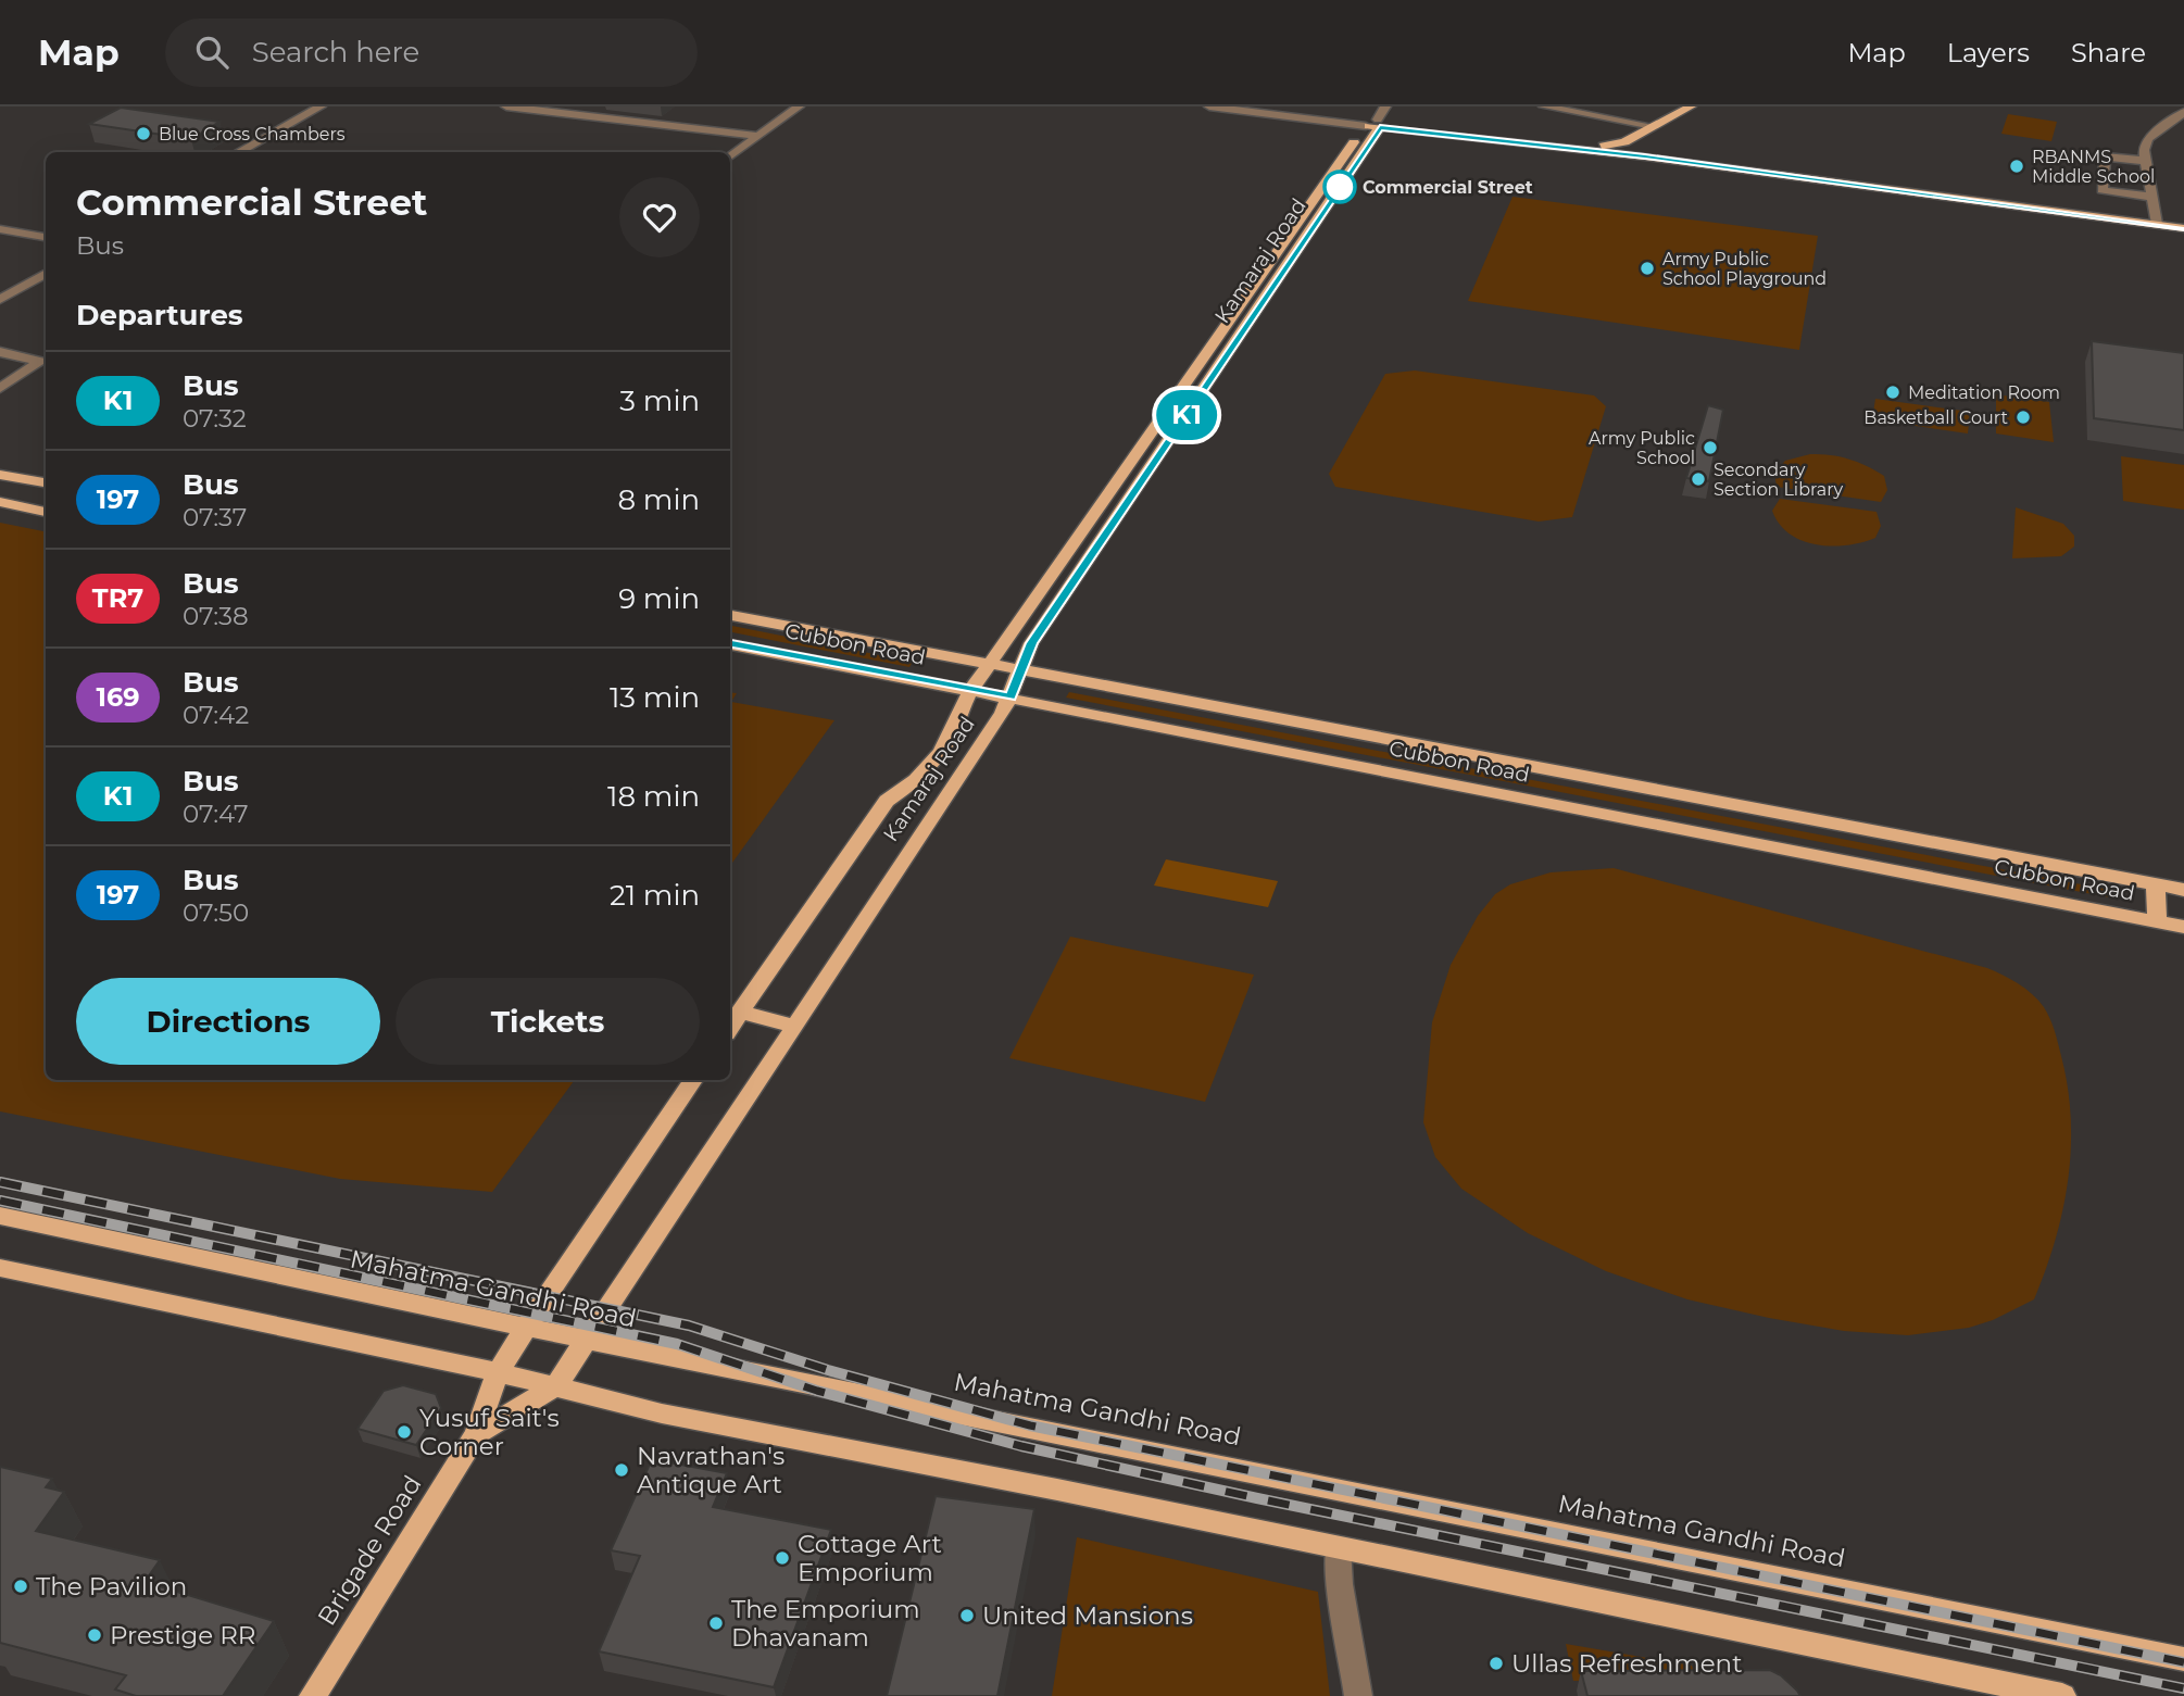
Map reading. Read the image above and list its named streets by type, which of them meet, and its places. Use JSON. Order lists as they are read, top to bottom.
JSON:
{
  "streets": {
    "main road": [
      "Kamaraj Road",
      "Cubbon Road",
      "Mahatma Gandhi Road",
      "Brigade Road"
    ]
  },
  "crossings": [
    ["Kamaraj Road", "Cubbon Road"],
    ["Kamaraj Road", "Mahatma Gandhi Road"],
    ["Kamaraj Road", "Brigade Road"],
    ["Mahatma Gandhi Road", "Brigade Road"]
  ],
  "places": [
    "Blue Cross Chambers",
    "RBANMS Middle School",
    "Commercial Street",
    "Army Public School Playground",
    "Meditation Room",
    "Basketball Court",
    "Army Public School",
    "Secondary Section Library",
    "Yusuf Sait's Corner",
    "Navrathan's Antique Art",
    "Cottage Art Emporium",
    "The Pavilion",
    "United Mansions",
    "The Emporium Dhavanam",
    "Prestige RR",
    "Ullas Refreshment"
  ],
  "lines": ["bus line K1"],
  "page": {
    "header": "Map",
    "search": "Search here",
    "nav": ["Map", "Layers", "Share"],
    "on_map": "K1",
    "heading": [
      ["Commercial Street", "Bus"],
      "Departures"
    ],
    "list": [
      {
        "mark": "K1",
        "name": "Bus",
        "note": "07:32",
        "value": "3 min"
      },
      {
        "mark": "197",
        "name": "Bus",
        "note": "07:37",
        "value": "8 min"
      },
      {
        "mark": "TR7",
        "name": "Bus",
        "note": "07:38",
        "value": "9 min"
      },
      {
        "mark": "169",
        "name": "Bus",
        "note": "07:42",
        "value": "13 min"
      },
      {
        "mark": "K1",
        "name": "Bus",
        "note": "07:47",
        "value": "18 min"
      },
      {
        "mark": "197",
        "name": "Bus",
        "note": "07:50",
        "value": "21 min"
      }
    ],
    "buttons": ["Directions", "Tickets"]
  }
}
